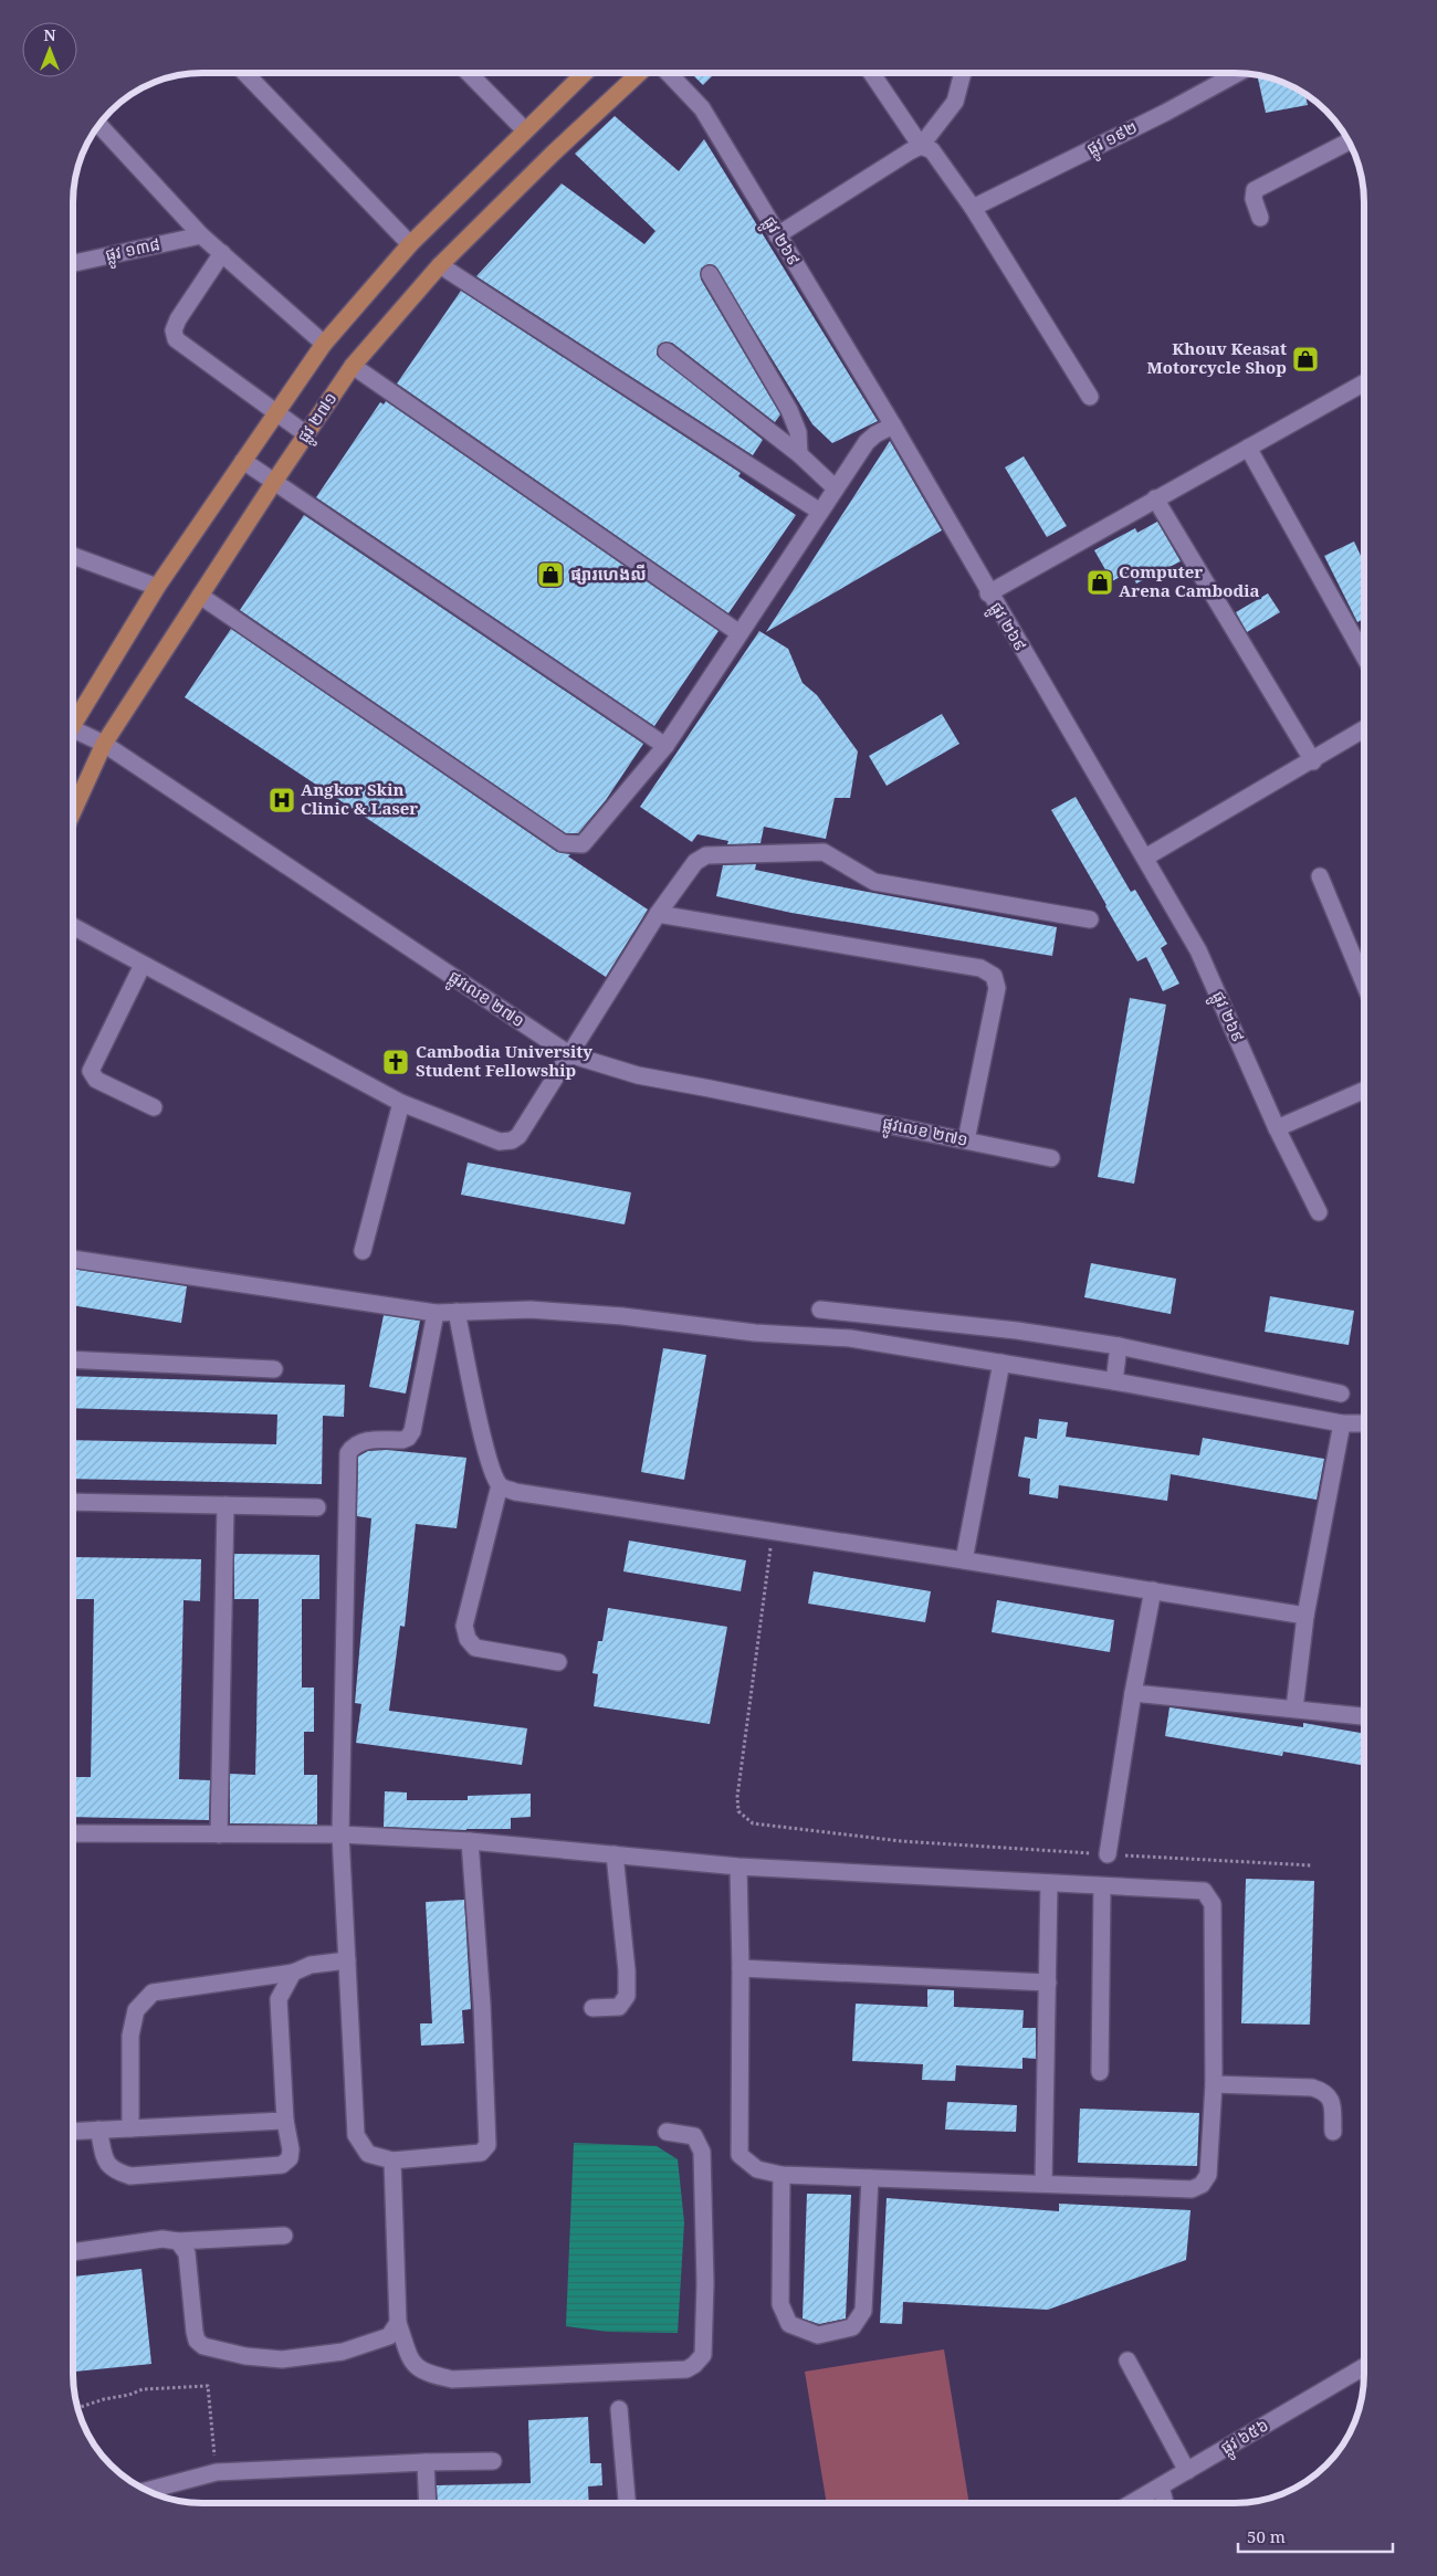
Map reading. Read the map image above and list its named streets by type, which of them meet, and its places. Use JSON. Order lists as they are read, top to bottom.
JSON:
{
  "streets": {
    "main road": ["ផ្លូវ ២៧១"],
    "street": [
      "ផ្លូវ ១៩២",
      "ផ្លូវ ២៦៩",
      "ផ្លូវ ១៣៨",
      "ផ្លូវលេខ ២៧១",
      "ផ្លូវ ៦៥៦"
    ]
  },
  "crossings": [
    ["ផ្លូវ ២៧១", "ផ្លូវលេខ ២៧១"]
  ],
  "places": {
    "shop": ["Khouv Keasat Motorcycle Shop", "ផ្សារហេងលី", "Computer Arena Cambodia"],
    "hospital": ["Angkor Skin Clinic & Laser"],
    "church": ["Cambodia University Student Fellowship"]
  },
  "scale_bar": "50 m",
  "north": "top"
}
